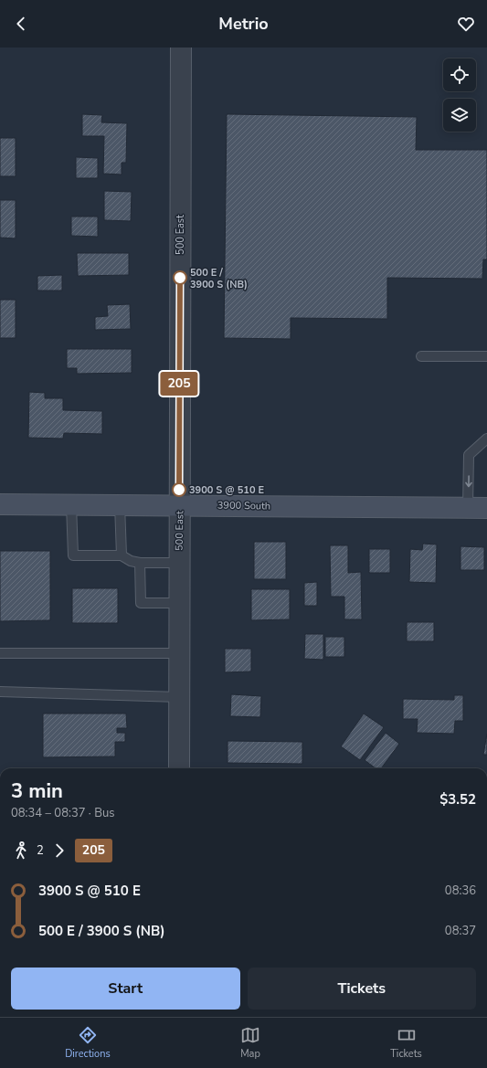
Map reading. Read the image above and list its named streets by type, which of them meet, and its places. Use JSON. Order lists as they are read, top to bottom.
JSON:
{
  "streets": {
    "main road": ["3900 South"],
    "street": ["500 East"]
  },
  "crossings": [
    ["500 East", "3900 South"]
  ],
  "places": ["500 E / 3900 S (NB)", "3900 S @ 510 E"],
  "lines": ["bus line 205"],
  "page": {
    "header": "Metrio",
    "on_map": "205",
    "heading": ["3 min", "08:34 – 08:37 · Bus", "$3.52"],
    "legs": ["2", "205"],
    "list": [
      {
        "name": "3900 S @ 510 E",
        "value": "08:36"
      },
      {
        "name": "500 E / 3900 S (NB)",
        "value": "08:37"
      }
    ],
    "buttons": ["Start", "Tickets"],
    "tabs": ["Directions", "Map", "Tickets"]
  }
}
